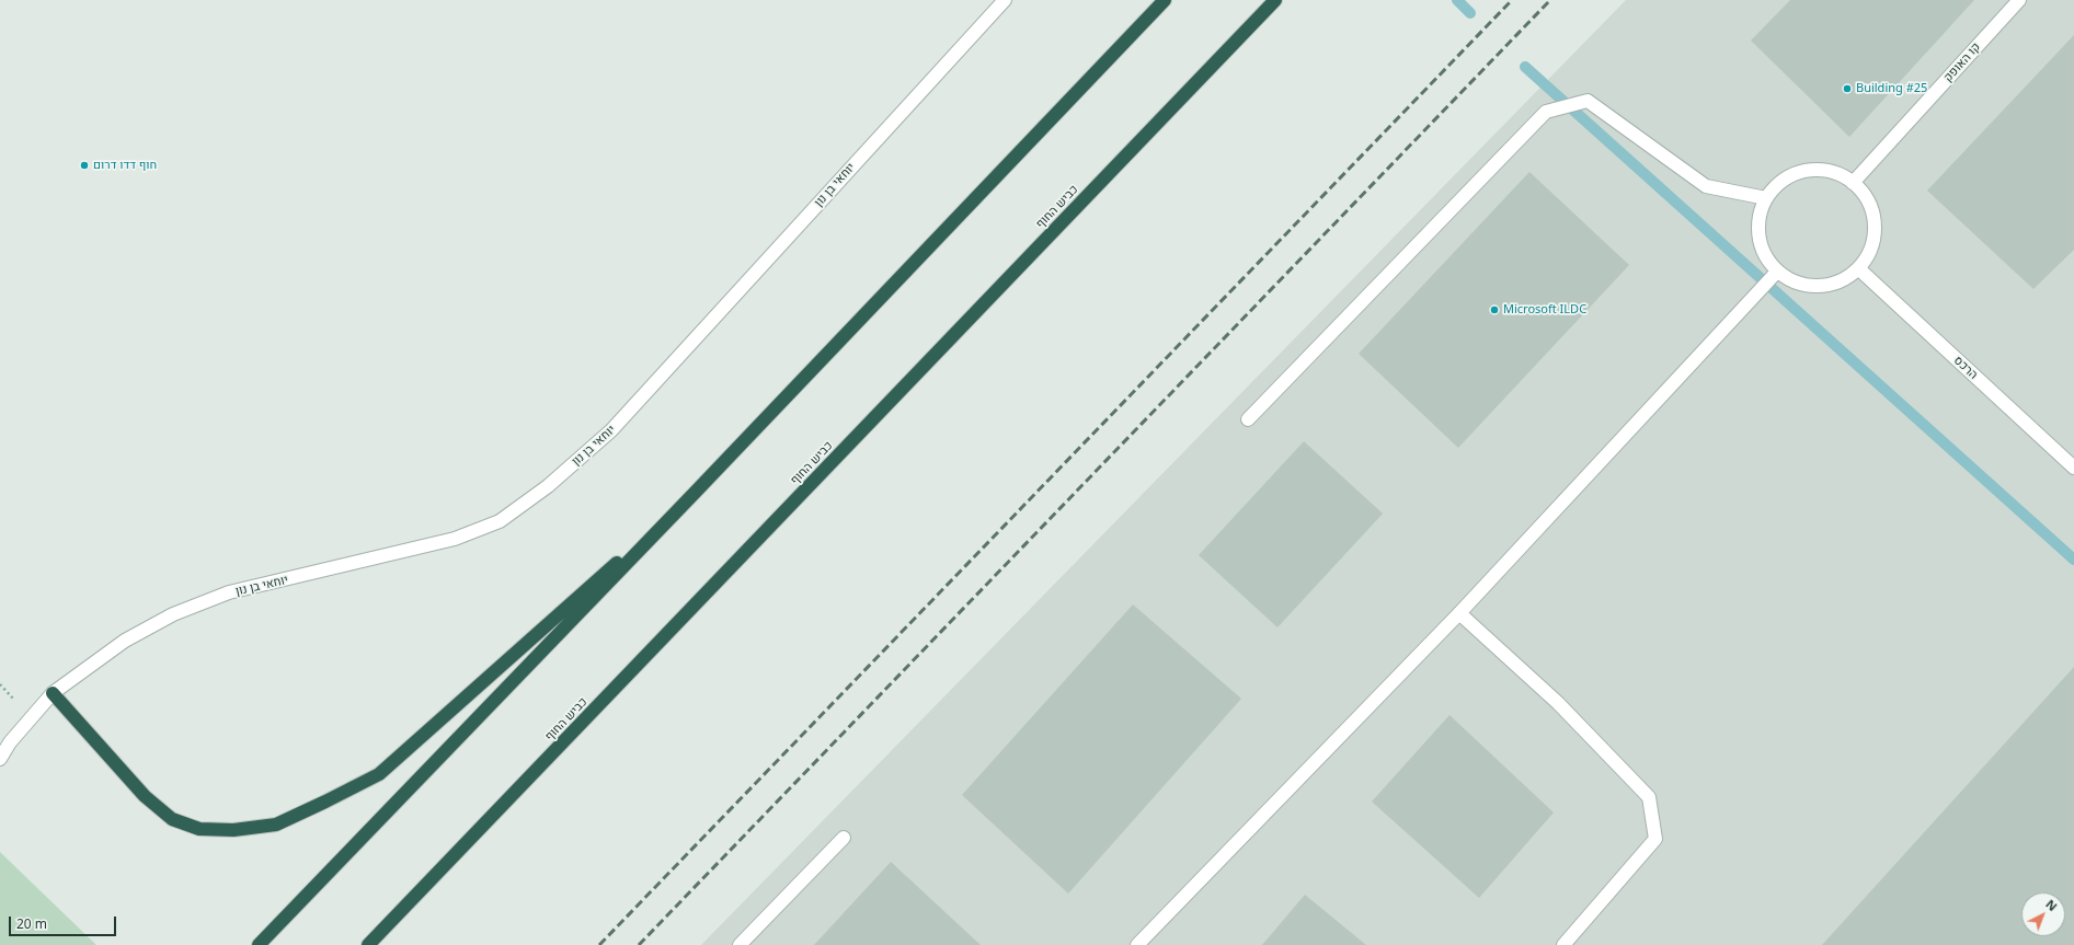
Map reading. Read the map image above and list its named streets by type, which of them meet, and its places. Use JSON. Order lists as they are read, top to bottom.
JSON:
{
  "streets": {
    "highway": ["כביש החוף"],
    "street": ["קו האופק", "יוחאי בן נון", "הרכס"]
  },
  "crossings": [
    ["קו האופק", "הרכס"]
  ],
  "places": ["Building #25", "חוף דדו דרום", "Microsoft ILDC"],
  "scale_bar": "20 m",
  "north": "top right"
}
